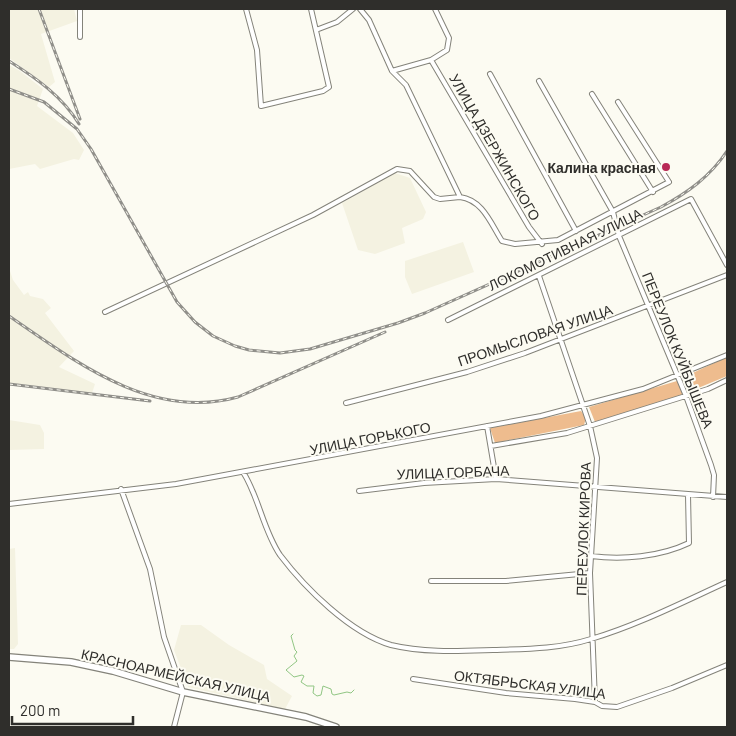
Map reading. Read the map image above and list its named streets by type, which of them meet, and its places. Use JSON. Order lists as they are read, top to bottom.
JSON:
{
  "streets": {
    "main road": ["КРАСНОАРМЕЙСКАЯ УЛИЦА"],
    "street": [
      "УЛИЦА ДЗЕРЖИНСКОГО",
      "ЛОКОМОТИВНАЯ УЛИЦА",
      "ПРОМЫСЛОВАЯ УЛИЦА",
      "ПЕРЕУЛОК КУЙБЫШЕВА",
      "УЛИЦА ГОРЬКОГО",
      "УЛИЦА ГОРБАЧА",
      "ПЕРЕУЛОК КИРОВА",
      "ОКТЯБРЬСКАЯ УЛИЦА"
    ]
  },
  "crossings": [
    ["ЛОКОМОТИВНАЯ УЛИЦА", "ПЕРЕУЛОК КУЙБЫШЕВА"],
    ["ЛОКОМОТИВНАЯ УЛИЦА", "ПЕРЕУЛОК КИРОВА"],
    ["ПРОМЫСЛОВАЯ УЛИЦА", "ПЕРЕУЛОК КУЙБЫШЕВА"],
    ["ПРОМЫСЛОВАЯ УЛИЦА", "ПЕРЕУЛОК КИРОВА"],
    ["ПЕРЕУЛОК КУЙБЫШЕВА", "УЛИЦА ГОРЬКОГО"],
    ["ПЕРЕУЛОК КУЙБЫШЕВА", "УЛИЦА ГОРБАЧА"],
    ["УЛИЦА ГОРЬКОГО", "ПЕРЕУЛОК КИРОВА"],
    ["УЛИЦА ГОРБАЧА", "ПЕРЕУЛОК КИРОВА"],
    ["ПЕРЕУЛОК КИРОВА", "ОКТЯБРЬСКАЯ УЛИЦА"]
  ],
  "places": ["Калина красная"],
  "scale_bar": "200 m"
}
